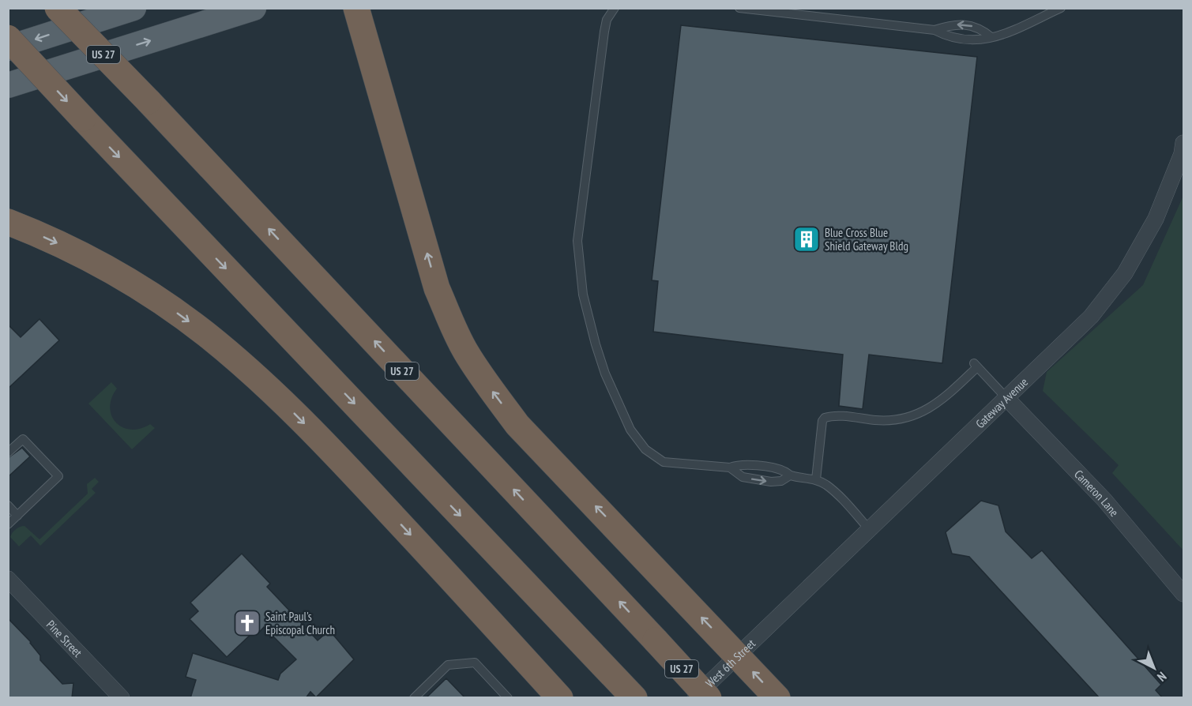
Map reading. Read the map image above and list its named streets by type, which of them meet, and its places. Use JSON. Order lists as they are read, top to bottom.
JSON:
{
  "streets": {
    "highway": ["US 27"],
    "street": [
      "Gateway Avenue",
      "Cameron Lane",
      "Pine Street",
      "West 6th Street"
    ]
  },
  "crossings": [
    ["Gateway Avenue", "Cameron Lane"],
    ["Gateway Avenue", "West 6th Street"]
  ],
  "places": {
    "building": ["Blue Cross Blue Shield Gateway Bldg"],
    "church": ["Saint Paul's Episcopal Church"]
  },
  "north": "bottom right"
}
